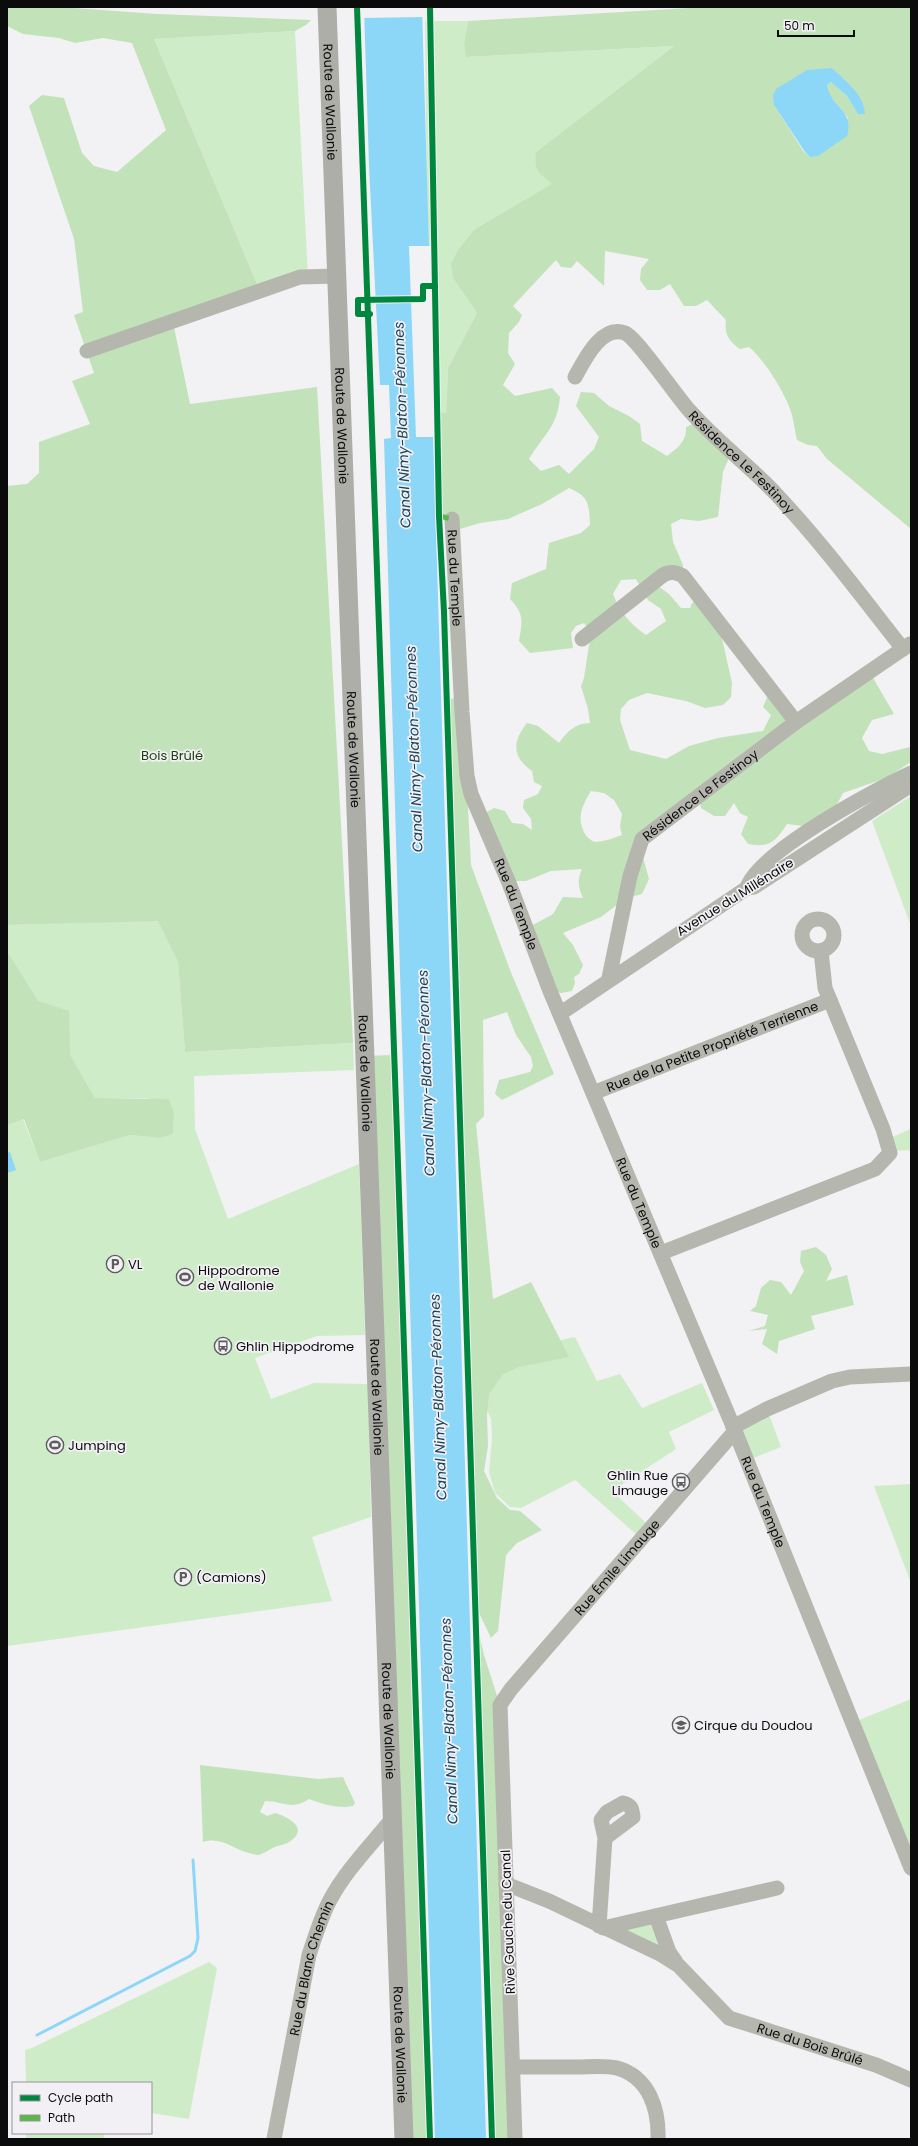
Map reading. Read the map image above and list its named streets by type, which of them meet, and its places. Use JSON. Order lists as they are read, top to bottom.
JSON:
{
  "streets": {
    "main road": ["Route de Wallonie"],
    "street": [
      "Résidence Le Festinoy",
      "Rue du Temple",
      "Avenue du Millénaire",
      "Rue de la Petite Propriété Terrienne",
      "Rue Émile Limauge",
      "Rive Gauche du Canal",
      "Rue du Blanc Chemin",
      "Rue du Bois Brûlé"
    ]
  },
  "crossings": [
    ["Route de Wallonie", "Rue du Blanc Chemin"],
    ["Résidence Le Festinoy", "Avenue du Millénaire"],
    ["Rue du Temple", "Avenue du Millénaire"],
    ["Rue du Temple", "Rue de la Petite Propriété Terrienne"],
    ["Rue du Temple", "Rue Émile Limauge"],
    ["Rue Émile Limauge", "Rive Gauche du Canal"]
  ],
  "water": ["Canal Nimy-Blaton-Péronnes"],
  "parks": ["Bois Brûlé"],
  "places": {
    "parking": ["VL", "(Camions)"],
    "sports": ["Hippodrome de Wallonie", "Jumping"],
    "bus stop": ["Ghlin Hippodrome", "Ghlin Rue Limauge"],
    "school or university": ["Cirque du Doudou"]
  },
  "legend": ["Cycle path", "Path"],
  "scale_bar": "50 m"
}
